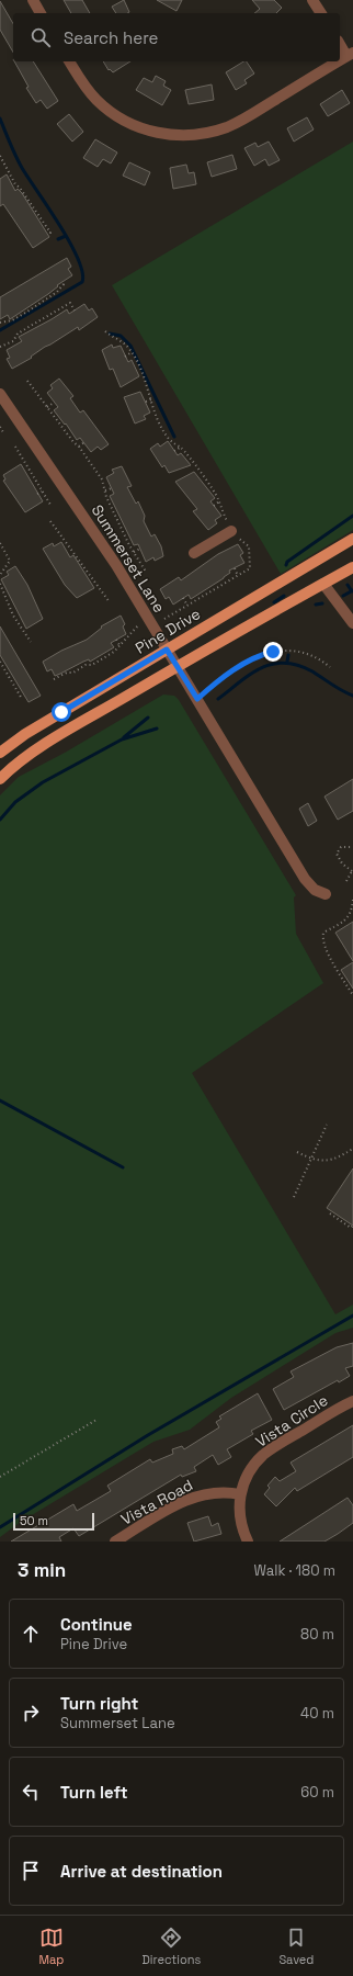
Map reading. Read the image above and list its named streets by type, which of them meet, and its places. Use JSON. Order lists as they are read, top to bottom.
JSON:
{
  "streets": {
    "main road": ["Pine Drive"],
    "street": ["Summerset Lane", "Vista Circle", "Vista Road"]
  },
  "crossings": [
    ["Summerset Lane", "Pine Drive"],
    ["Vista Circle", "Vista Road"]
  ],
  "scale_bar": "50 m",
  "page": {
    "search": "Search here",
    "scale": "50 m",
    "heading": ["3 min", "Walk · 180 m"],
    "list": [
      ["Continue", "Pine Drive", "80 m"],
      ["Turn right", "Summerset Lane", "40 m"],
      ["Turn left", "60 m"],
      "Arrive at destination"
    ],
    "nav": ["Map", "Directions", "Saved"]
  }
}
